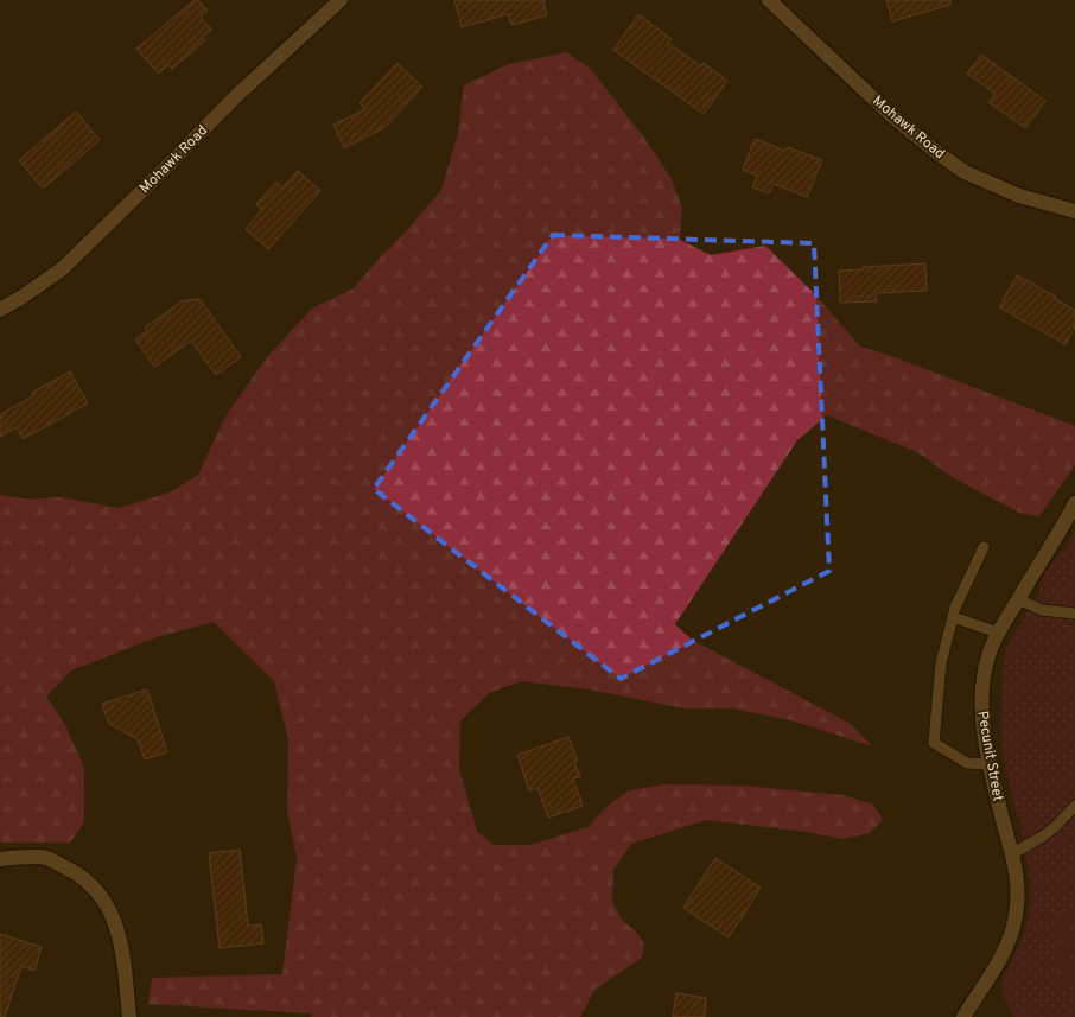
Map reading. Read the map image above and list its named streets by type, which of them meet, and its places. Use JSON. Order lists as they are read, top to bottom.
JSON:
{
  "streets": {
    "street": ["Mohawk Road", "Pecunit Street"]
  }
}
